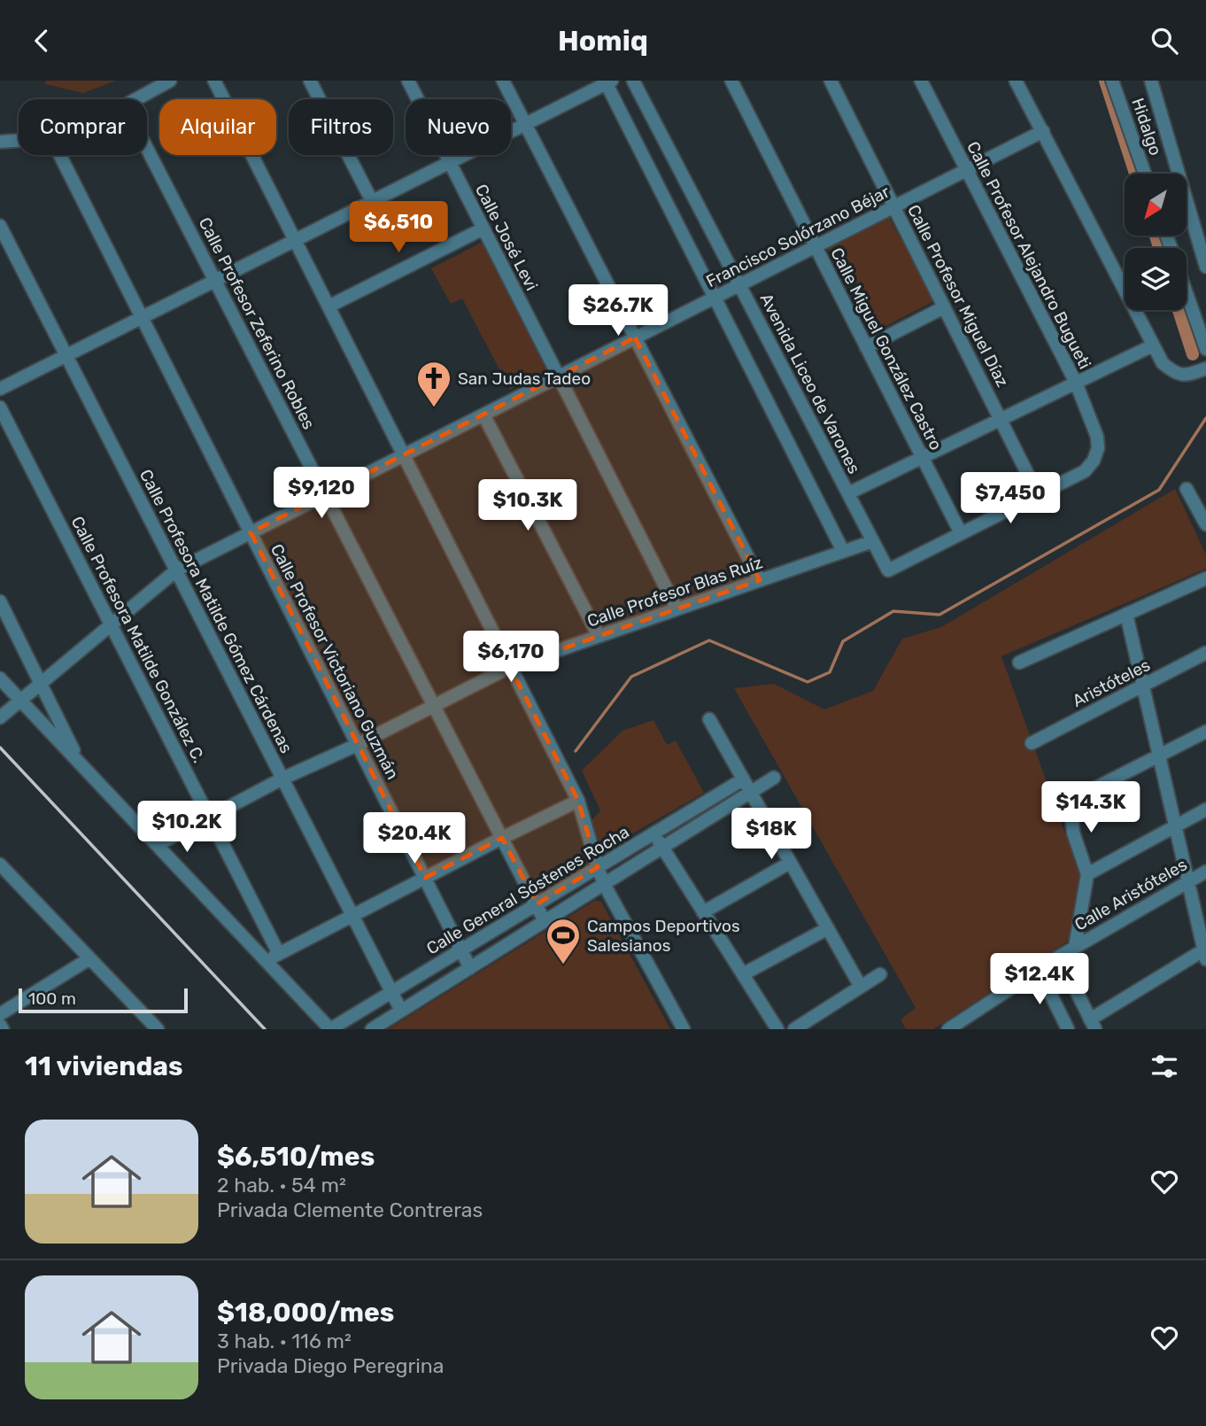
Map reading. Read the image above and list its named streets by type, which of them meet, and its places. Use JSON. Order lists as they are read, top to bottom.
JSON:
{
  "streets": {
    "street": [
      "Hidalgo",
      "Francisco Solórzano Béjar",
      "Calle José Levi",
      "Calle Profesor Alejandro Bugueti",
      "Calle Profesor Miguel Díaz",
      "Calle Profesor Zeferino Robles",
      "Calle Miguel González Castro",
      "Avenida Liceo de Varones",
      "Calle Profesor Blas Ruíz",
      "Calle Profesora Matilde Gómez Cárdenas",
      "Calle Profesora Matilde González C.",
      "Calle Profesor Victoriano Guzmán",
      "Aristóteles",
      "Calle General Sóstenes Rocha",
      "Calle Aristóteles"
    ]
  },
  "crossings": [
    ["Francisco Solórzano Béjar", "Calle José Levi"],
    ["Francisco Solórzano Béjar", "Calle Profesor Alejandro Bugueti"],
    ["Francisco Solórzano Béjar", "Calle Profesor Miguel Díaz"],
    ["Francisco Solórzano Béjar", "Calle Profesor Zeferino Robles"],
    ["Francisco Solórzano Béjar", "Calle Miguel González Castro"],
    ["Francisco Solórzano Béjar", "Avenida Liceo de Varones"],
    ["Francisco Solórzano Béjar", "Calle Profesora Matilde Gómez Cárdenas"],
    ["Francisco Solórzano Béjar", "Calle Profesora Matilde González C."],
    ["Francisco Solórzano Béjar", "Calle Profesor Victoriano Guzmán"],
    ["Calle José Levi", "Calle Profesor Blas Ruíz"],
    ["Calle Profesor Alejandro Bugueti", "Calle Profesor Miguel Díaz"],
    ["Calle Profesor Zeferino Robles", "Calle Profesor Blas Ruíz"],
    ["Calle Profesor Zeferino Robles", "Calle General Sóstenes Rocha"],
    ["Calle Miguel González Castro", "Avenida Liceo de Varones"],
    ["Avenida Liceo de Varones", "Calle Profesor Blas Ruíz"],
    ["Calle Profesor Blas Ruíz", "Calle Profesora Matilde Gómez Cárdenas"],
    ["Calle Profesor Blas Ruíz", "Calle Profesora Matilde González C."],
    ["Calle Profesor Blas Ruíz", "Calle Profesor Victoriano Guzmán"],
    ["Calle Profesora Matilde Gómez Cárdenas", "Calle General Sóstenes Rocha"],
    ["Calle Profesor Victoriano Guzmán", "Calle General Sóstenes Rocha"]
  ],
  "places": {
    "church": ["San Judas Tadeo"],
    "sports": ["Campos Deportivos Salesianos"]
  },
  "scale_bar": "100 m",
  "north": "bottom left",
  "page": {
    "header": "Homiq",
    "chip": [
      "Comprar",
      "Alquilar",
      "Filtros",
      "Nuevo"
    ],
    "price": [
      "$6,510",
      "$26.7K",
      "$9,120",
      "$7,450",
      "$10.3K",
      "$6,170",
      "$14.3K",
      "$10.2K",
      "$18K",
      "$20.4K",
      "$12.4K"
    ],
    "scale": "100 m",
    "heading": "11 viviendas",
    "list": [
      {
        "name": "$6,510/mes",
        "note": "2 hab. · 54 m² · Privada Clemente Contreras"
      },
      {
        "name": "$18,000/mes",
        "note": "3 hab. · 116 m² · Privada Diego Peregrina"
      }
    ]
  }
}
